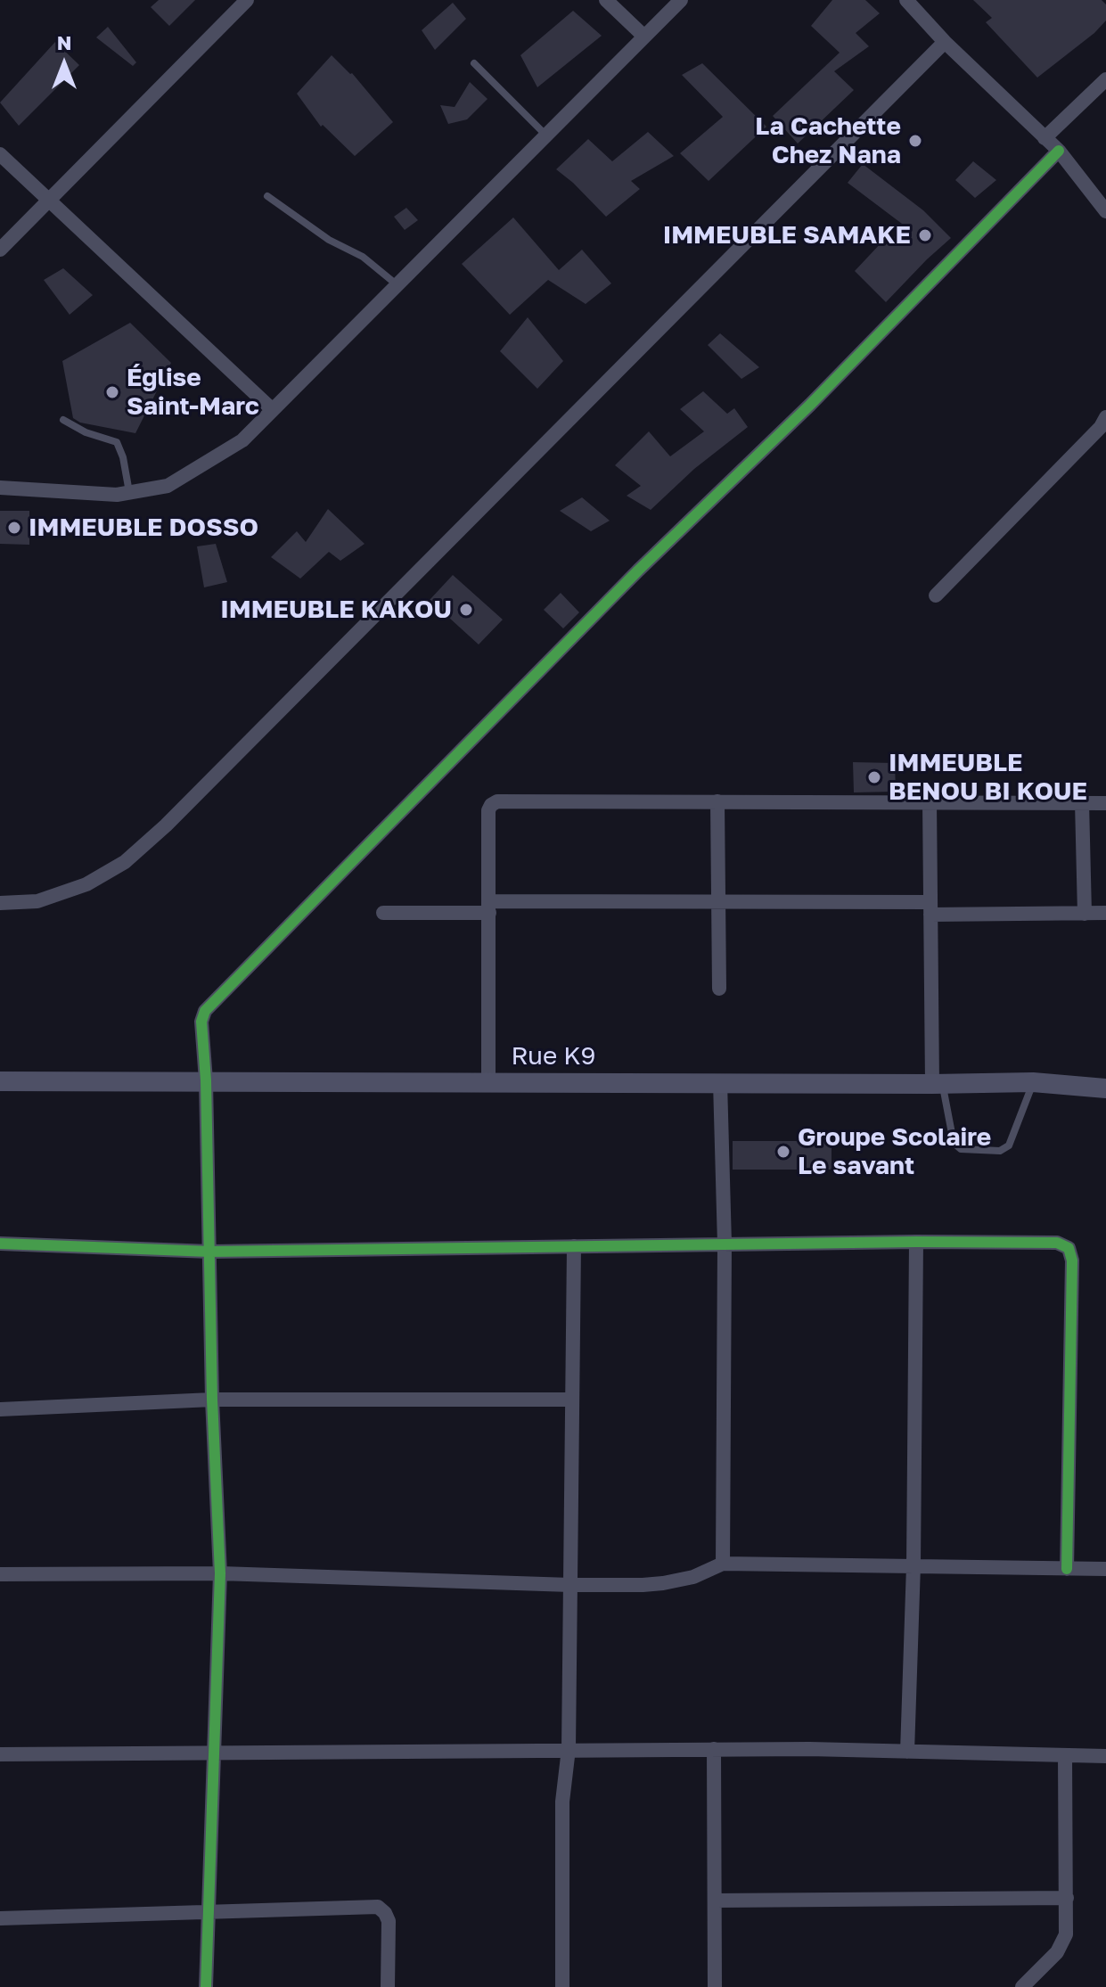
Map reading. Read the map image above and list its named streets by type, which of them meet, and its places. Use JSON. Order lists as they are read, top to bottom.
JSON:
{
  "streets": {
    "street": ["Rue K9"]
  },
  "places": [
    "La Cachette Chez Nana",
    "IMMEUBLE SAMAKE",
    "Église Saint-Marc",
    "IMMEUBLE DOSSO",
    "IMMEUBLE KAKOU",
    "IMMEUBLE BENOU BI KOUE",
    "Groupe Scolaire Le savant"
  ],
  "north": "top"
}
